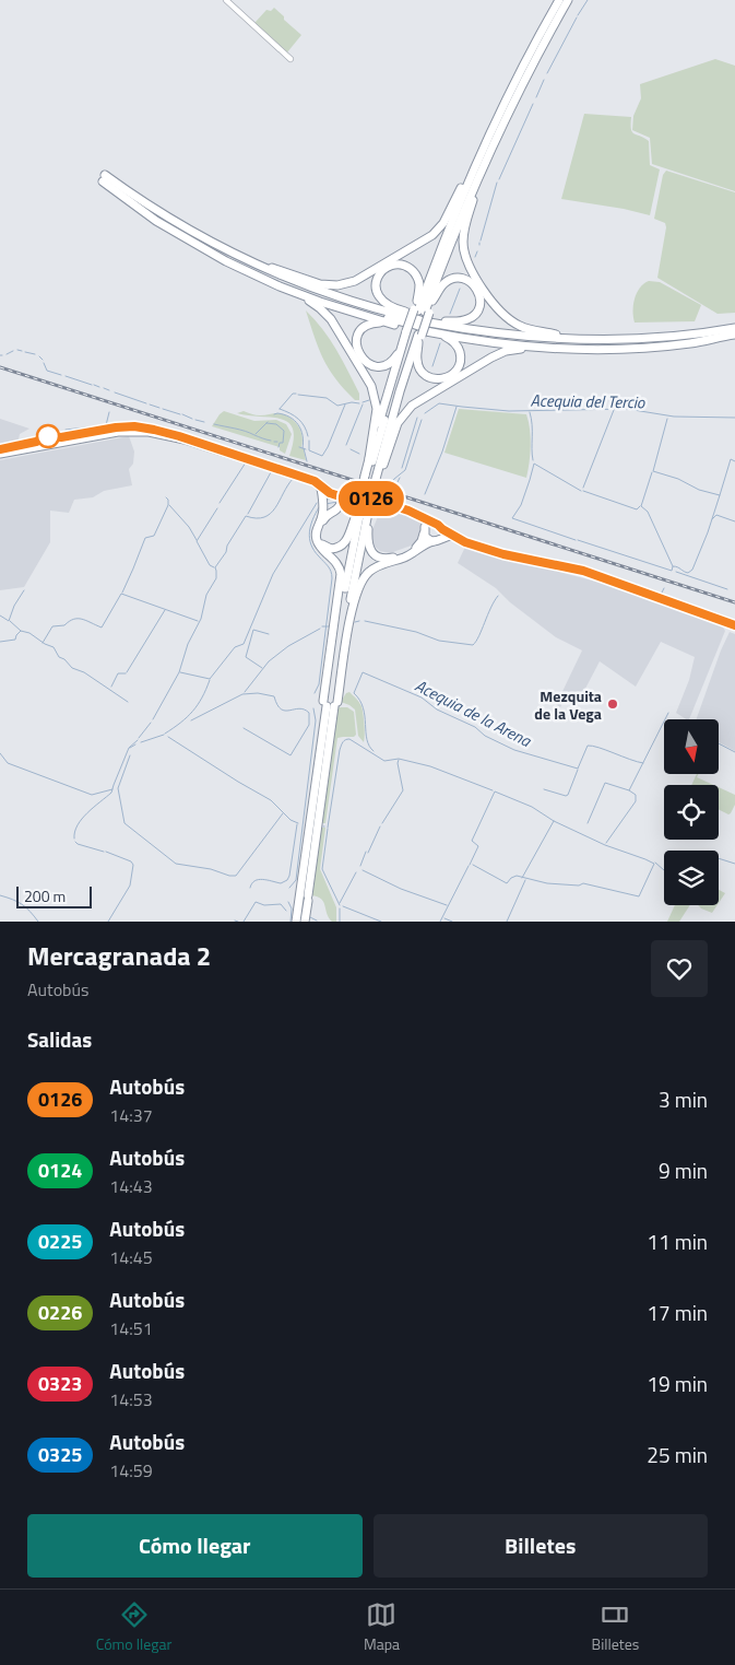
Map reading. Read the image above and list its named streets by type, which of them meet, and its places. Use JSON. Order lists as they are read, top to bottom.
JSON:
{
  "water": ["Acequia del Tercio", "Acequia de la Arena"],
  "places": ["Mezquita de la Vega"],
  "lines": ["bus line 0126"],
  "scale_bar": "200 m",
  "north": "bottom",
  "page": {
    "on_map": "0126",
    "scale": "200 m",
    "heading": [
      ["Mercagranada 2", "Autobús"],
      "Salidas"
    ],
    "list": [
      {
        "mark": "0126",
        "name": "Autobús",
        "note": "14:37",
        "value": "3 min"
      },
      {
        "mark": "0124",
        "name": "Autobús",
        "note": "14:43",
        "value": "9 min"
      },
      {
        "mark": "0225",
        "name": "Autobús",
        "note": "14:45",
        "value": "11 min"
      },
      {
        "mark": "0226",
        "name": "Autobús",
        "note": "14:51",
        "value": "17 min"
      },
      {
        "mark": "0323",
        "name": "Autobús",
        "note": "14:53",
        "value": "19 min"
      },
      {
        "mark": "0325",
        "name": "Autobús",
        "note": "14:59",
        "value": "25 min"
      }
    ],
    "buttons": ["Cómo llegar", "Billetes"],
    "tabs": ["Cómo llegar", "Mapa", "Billetes"]
  }
}
